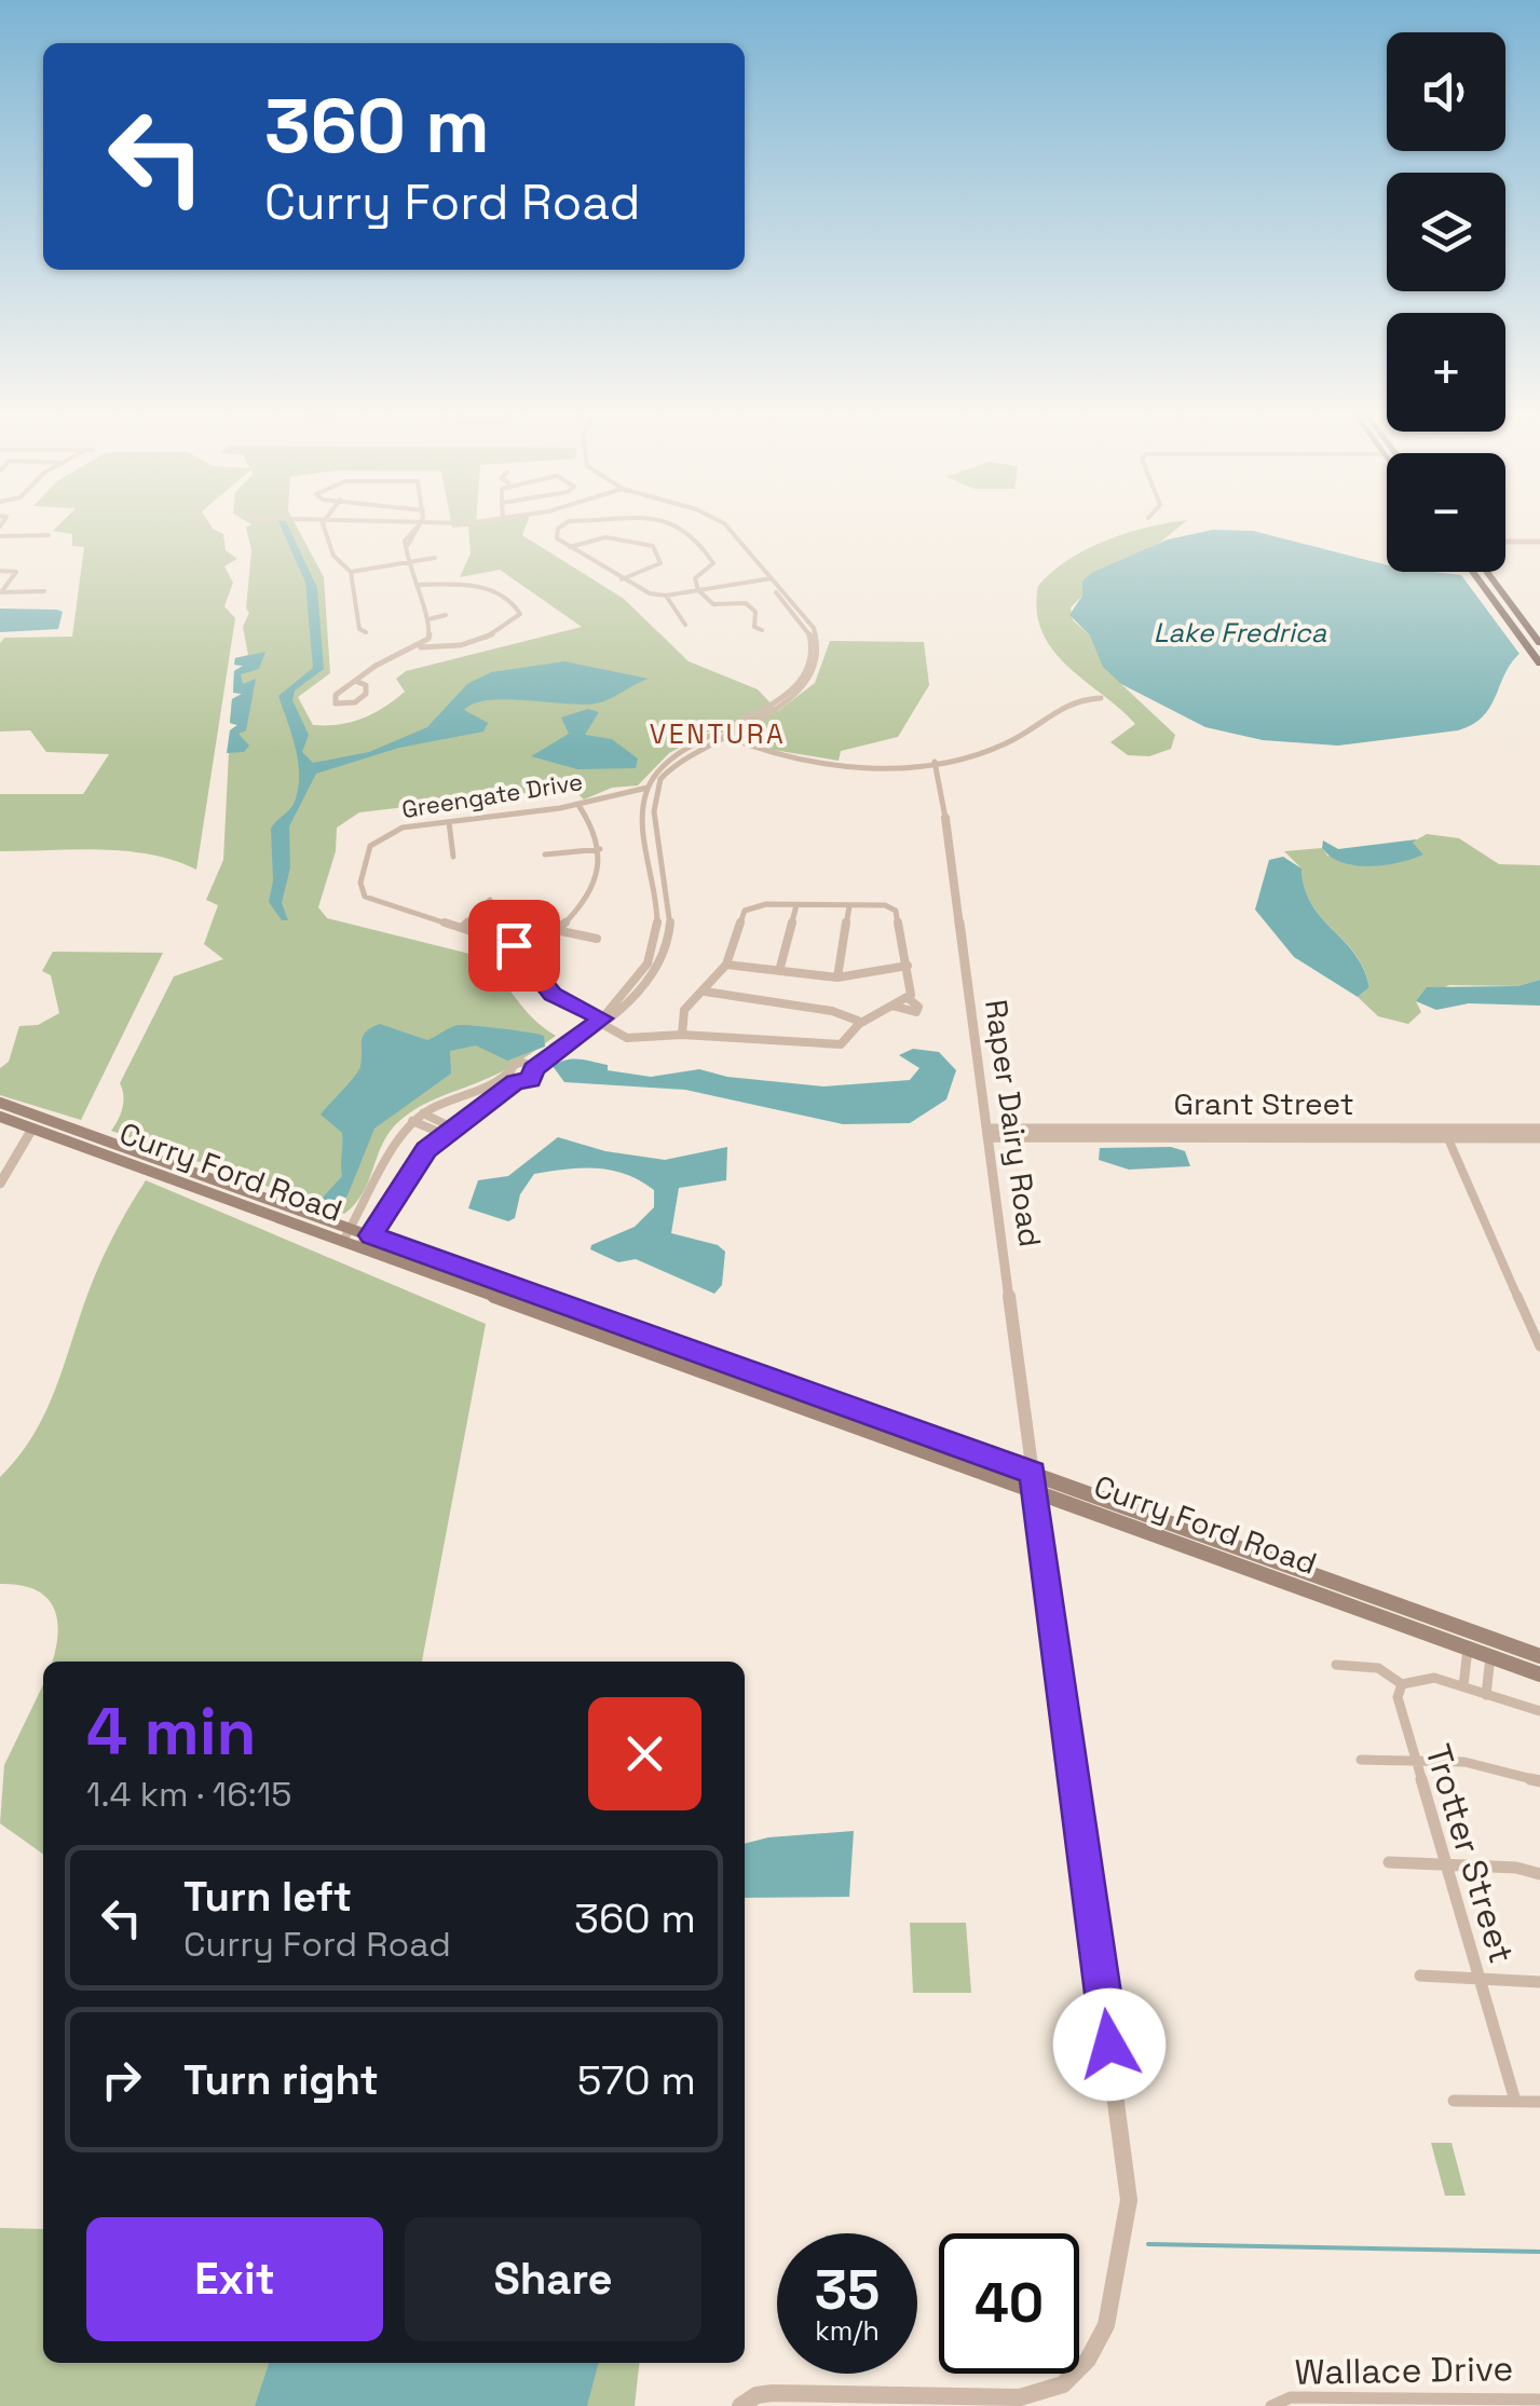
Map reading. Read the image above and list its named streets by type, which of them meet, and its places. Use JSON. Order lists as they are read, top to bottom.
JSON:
{
  "streets": {
    "main road": ["Curry Ford Road"],
    "street": [
      "Greengate Drive",
      "Grant Street",
      "Raper Dairy Road",
      "Trotter Street",
      "Wallace Drive"
    ]
  },
  "crossings": [
    ["Grant Street", "Raper Dairy Road"],
    ["Raper Dairy Road", "Curry Ford Road"]
  ],
  "districts": ["VENTURA"],
  "water": ["Lake Fredrica"],
  "page": {
    "map_buttons": ["+", "−"],
    "turn": ["360 m", "Curry Ford Road"],
    "heading": ["4 min", "1.4 km · 16:15"],
    "list": [
      {
        "name": "Turn left",
        "note": "Curry Ford Road",
        "value": "360 m"
      },
      {
        "name": "Turn right",
        "value": "570 m"
      }
    ],
    "buttons": ["Exit", "Share"],
    "speed": "35 km/h",
    "limit": "40"
  }
}
